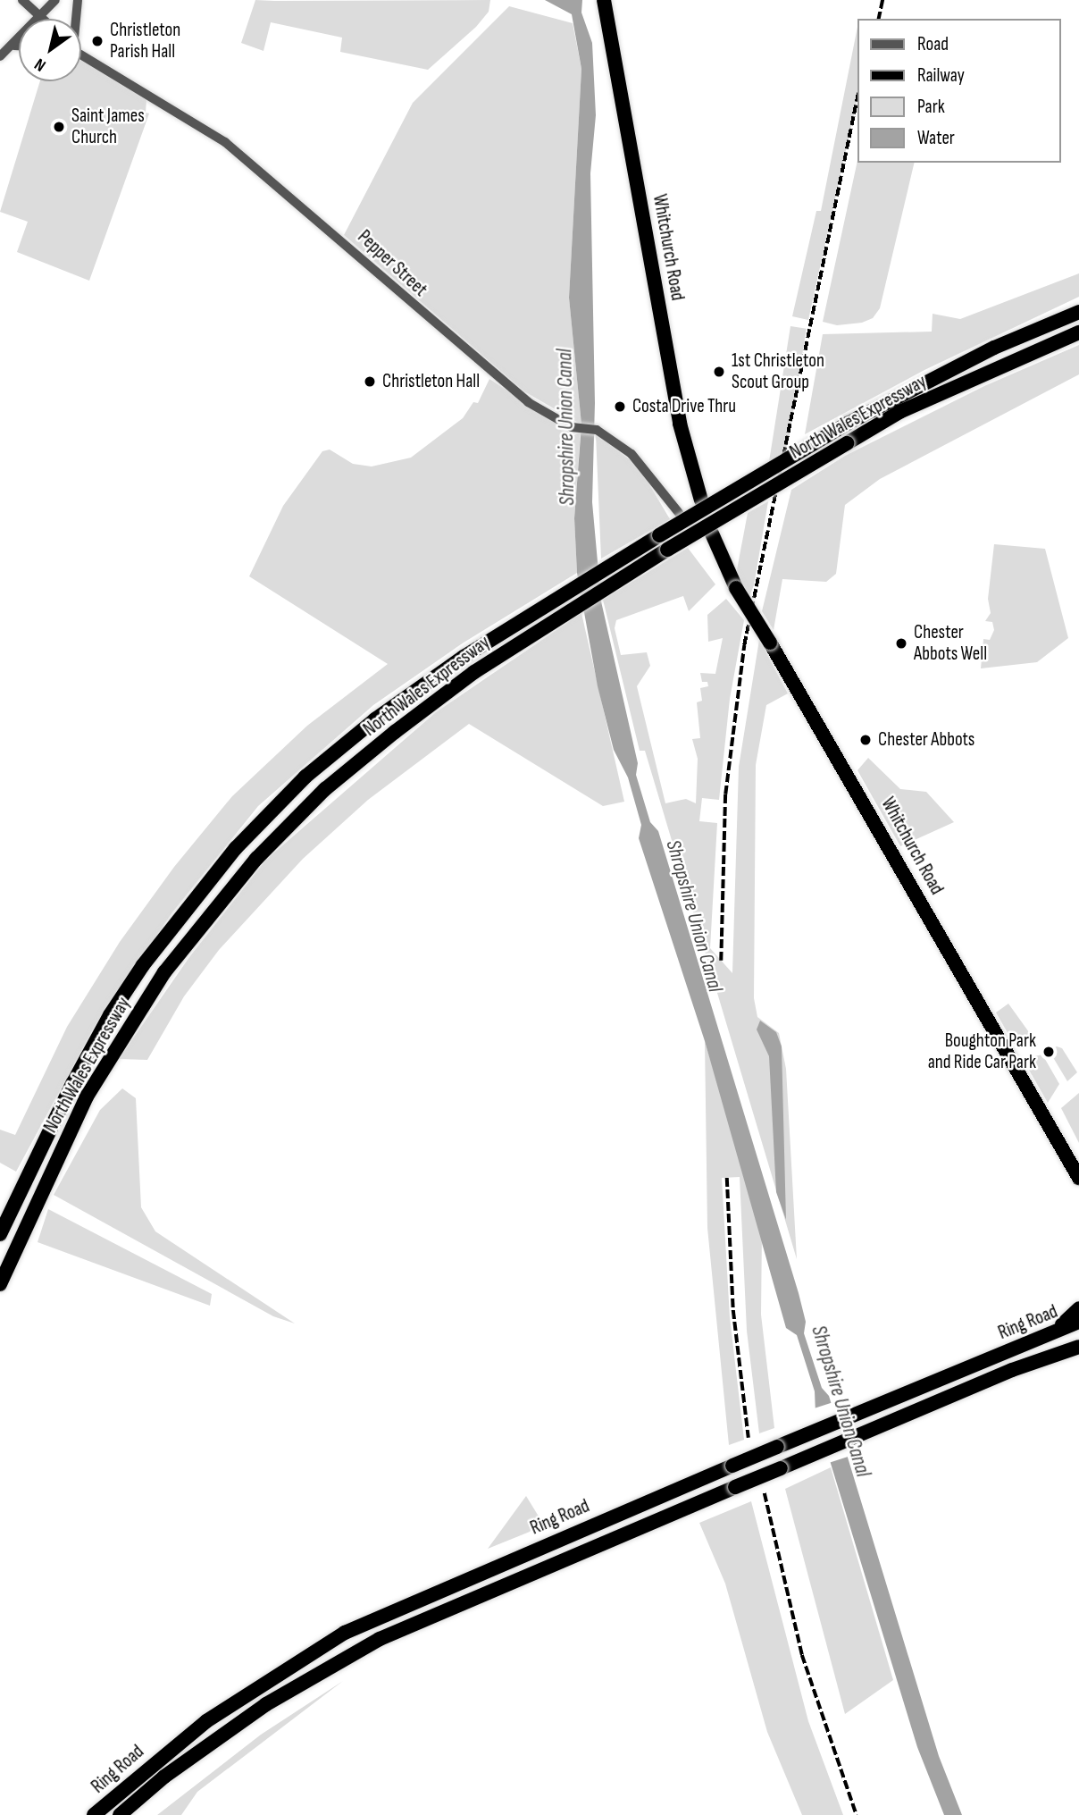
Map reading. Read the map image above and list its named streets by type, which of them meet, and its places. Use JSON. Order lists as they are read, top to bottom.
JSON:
{
  "streets": {
    "highway": ["Whitchurch Road", "North Wales Expressway", "Ring Road"],
    "street": ["Pepper Street"]
  },
  "water": ["Shropshire Union Canal"],
  "places": [
    "Christleton Parish Hall",
    "Saint James Church",
    "1st Christleton Scout Group",
    "Christleton Hall",
    "Costa Drive Thru",
    "Chester Abbots Well",
    "Chester Abbots",
    "Boughton Park and Ride Car Park"
  ],
  "legend": [
    "Road",
    "Railway",
    "Park",
    "Water"
  ],
  "north": "bottom left"
}
